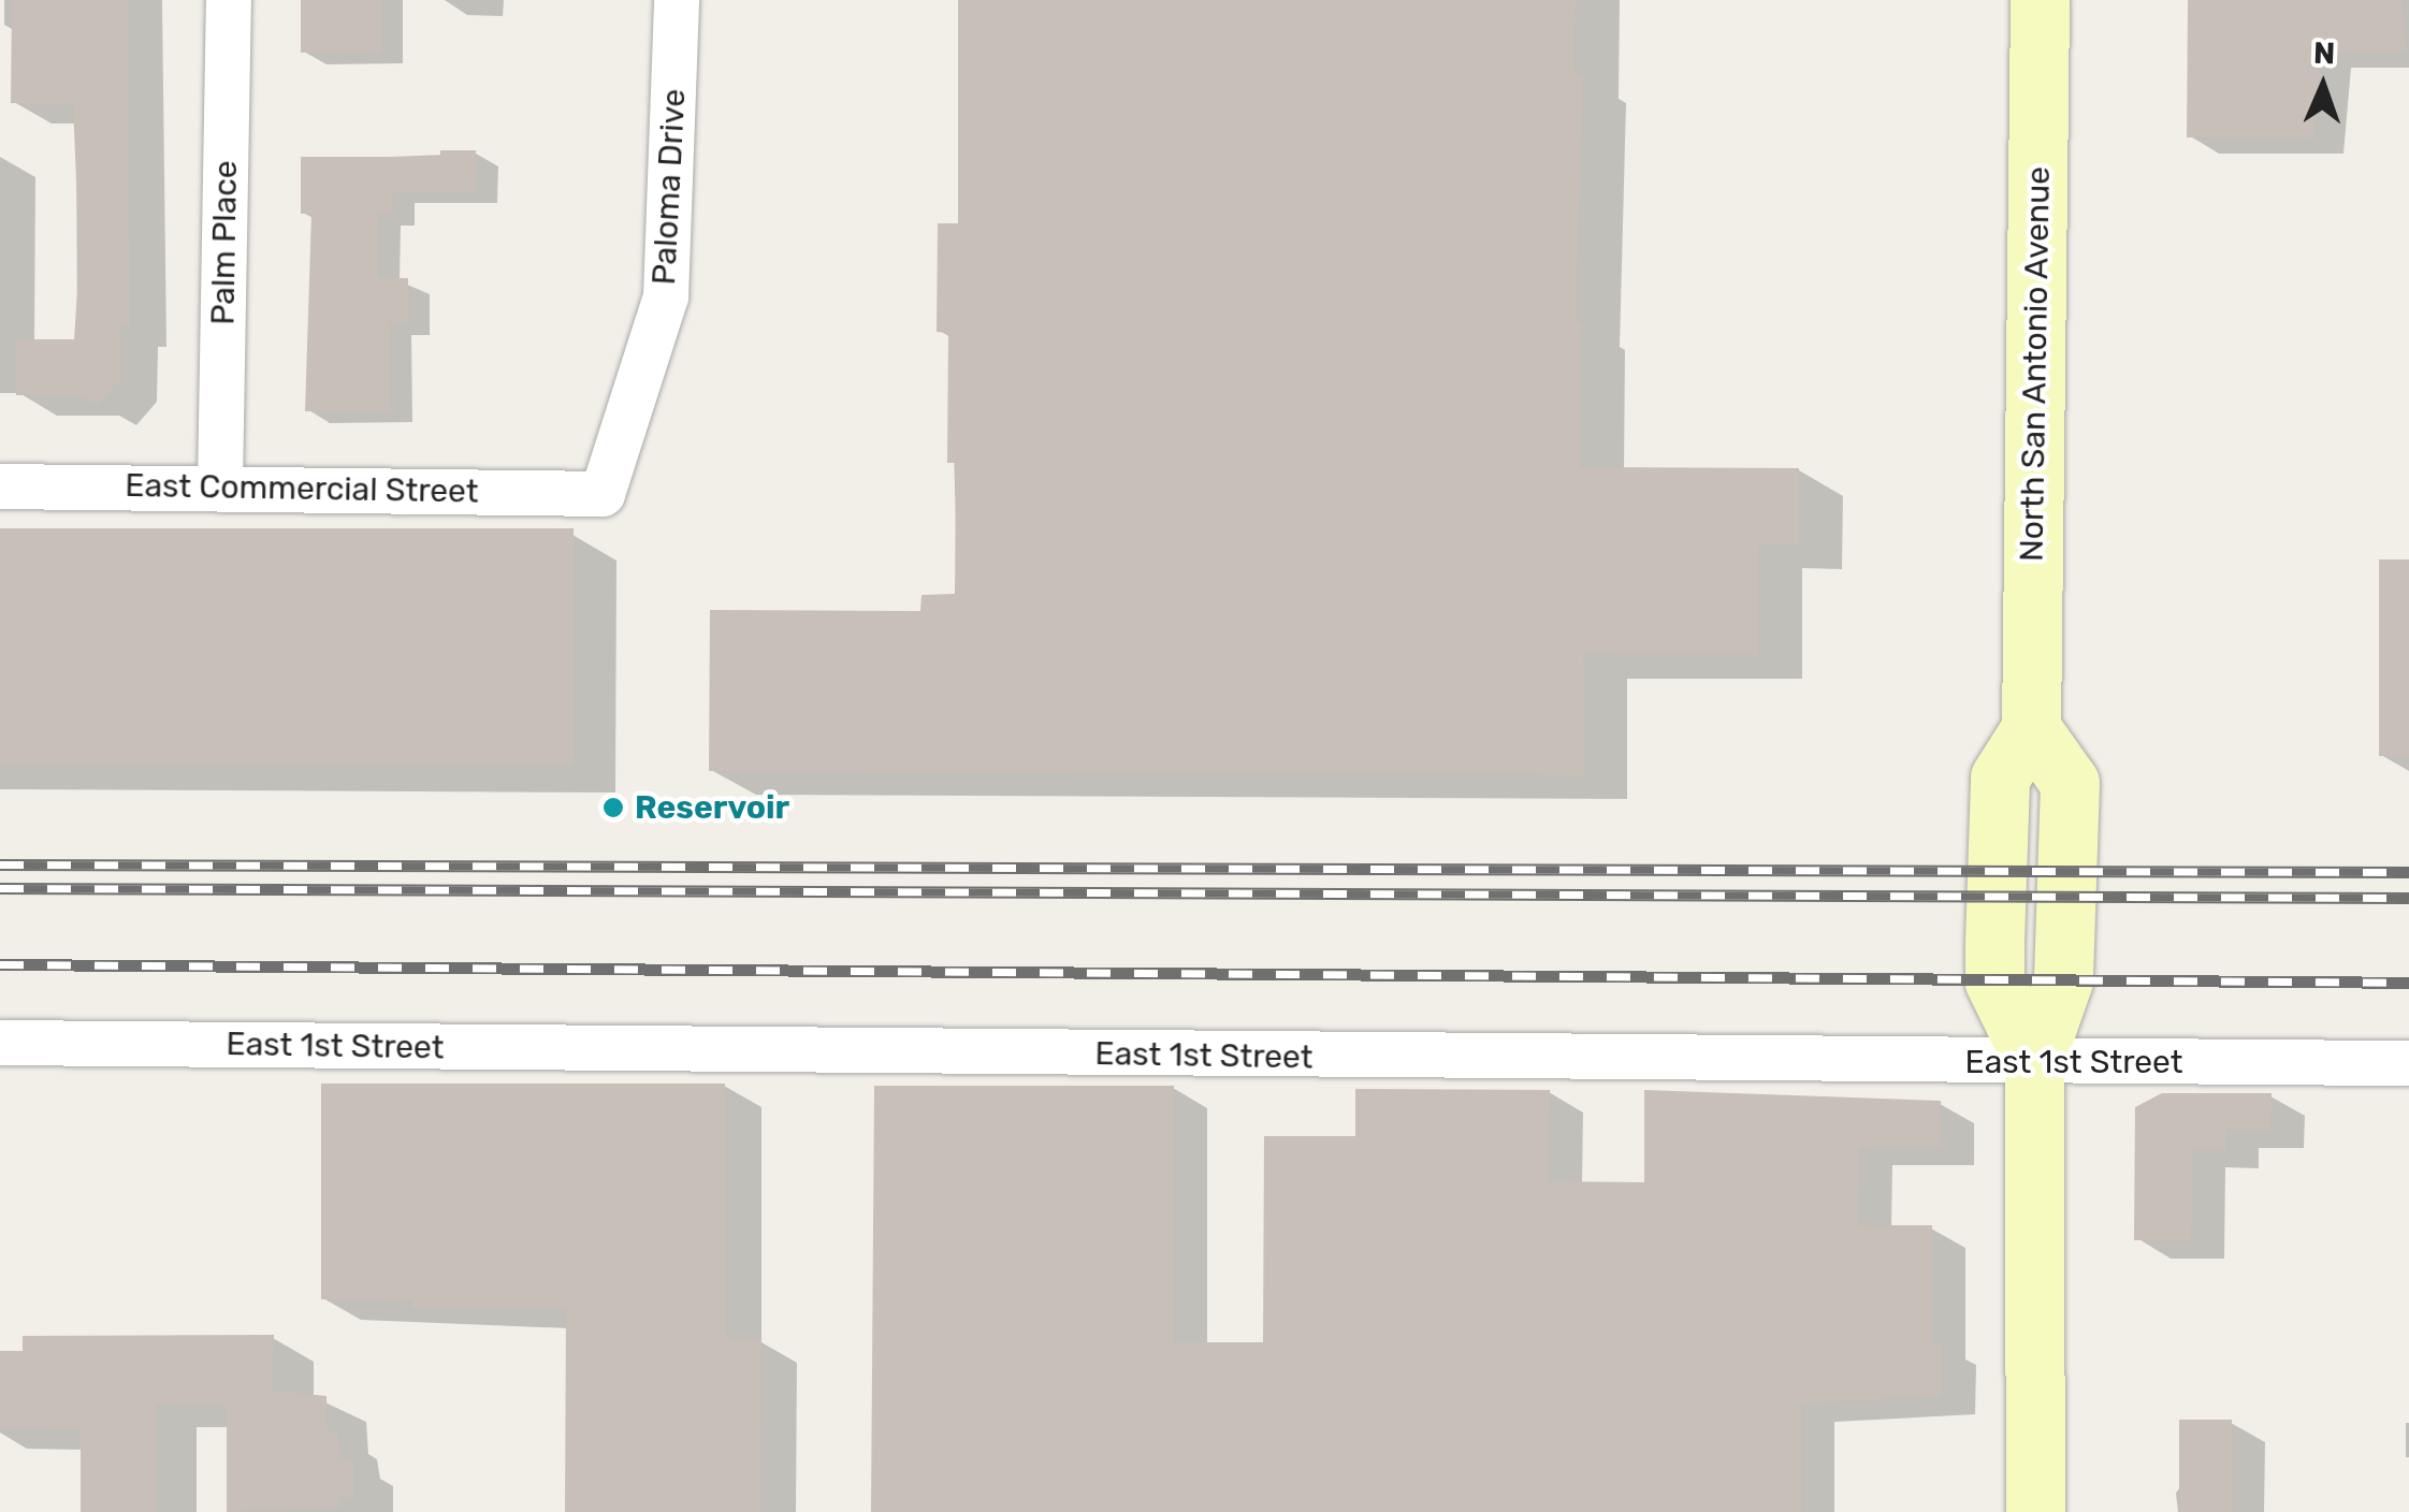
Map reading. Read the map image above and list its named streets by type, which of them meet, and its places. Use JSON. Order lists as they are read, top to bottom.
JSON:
{
  "streets": {
    "main road": ["North San Antonio Avenue"],
    "street": [
      "Paloma Drive",
      "Palm Place",
      "East Commercial Street",
      "East 1st Street"
    ]
  },
  "crossings": [
    ["Paloma Drive", "East Commercial Street"],
    ["Palm Place", "East Commercial Street"],
    ["North San Antonio Avenue", "East 1st Street"]
  ],
  "places": ["Reservoir"],
  "north": "top"
}
